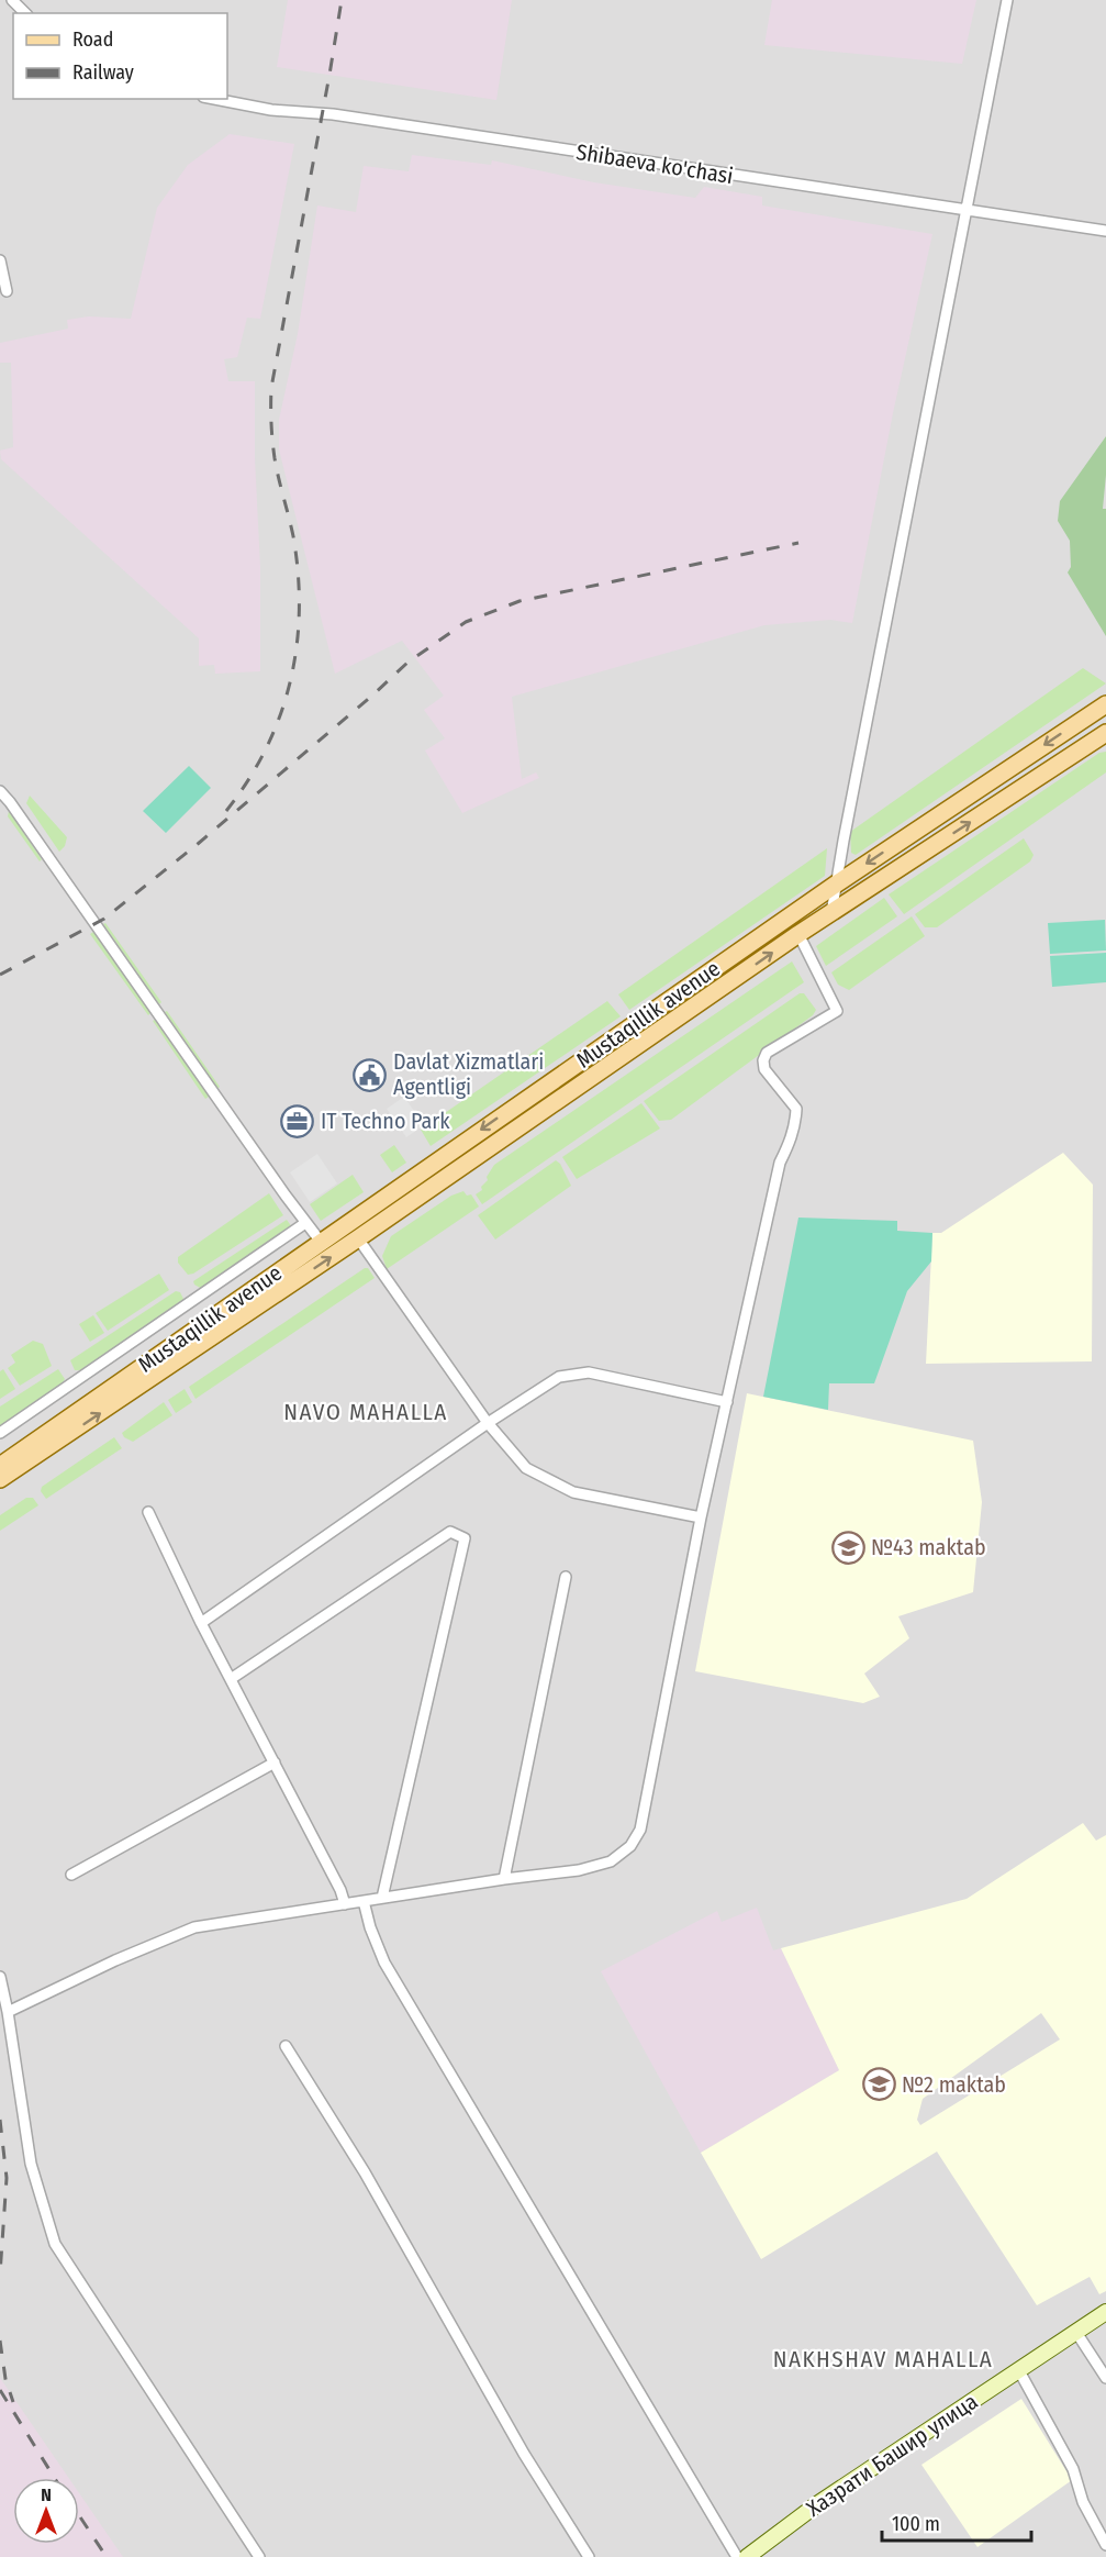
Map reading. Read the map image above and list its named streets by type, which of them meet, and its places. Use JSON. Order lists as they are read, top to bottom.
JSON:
{
  "streets": {
    "main road": ["Mustaqillik avenue"],
    "street": ["Shibaeva ko'chasi", "Хазрати Башир улица"]
  },
  "districts": ["NAVO MAHALLA", "NAKHSHAV MAHALLA"],
  "places": {
    "public building": ["Davlat Xizmatlari Agentligi"],
    "office": ["IT Techno Park"],
    "school or university": ["№43 maktab", "№2 maktab"]
  },
  "legend": ["Road", "Railway"],
  "scale_bar": "100 m",
  "north": "top"
}
